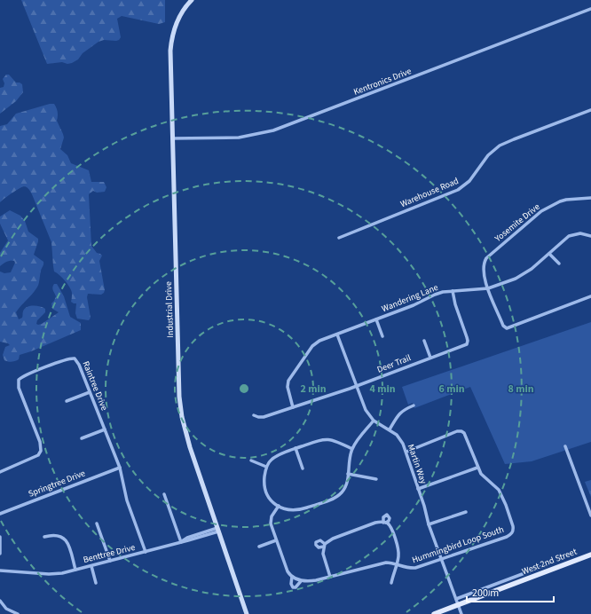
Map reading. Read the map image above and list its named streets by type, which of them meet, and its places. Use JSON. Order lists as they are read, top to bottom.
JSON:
{
  "streets": {
    "main road": ["West 2nd Street"],
    "street": [
      "Kentronics Drive",
      "Warehouse Road",
      "Yosemite Drive",
      "Wandering Lane",
      "Industrial Drive",
      "Deer Trail",
      "Raintree Drive",
      "Martin Way",
      "Springtree Drive",
      "Hummingbird Loop South",
      "Benttree Drive"
    ]
  },
  "crossings": [
    ["Kentronics Drive", "Industrial Drive"],
    ["Yosemite Drive", "Wandering Lane"],
    ["Wandering Lane", "Deer Trail"],
    ["Wandering Lane", "Martin Way"],
    ["Industrial Drive", "Benttree Drive"],
    ["Deer Trail", "Martin Way"],
    ["Raintree Drive", "Springtree Drive"],
    ["Raintree Drive", "Benttree Drive"],
    ["Martin Way", "Hummingbird Loop South"],
    ["Martin Way", "West 2nd Street"]
  ],
  "scale_bar": "200 m",
  "rings": [
    "2 min",
    "4 min",
    "6 min",
    "8 min"
  ]
}
